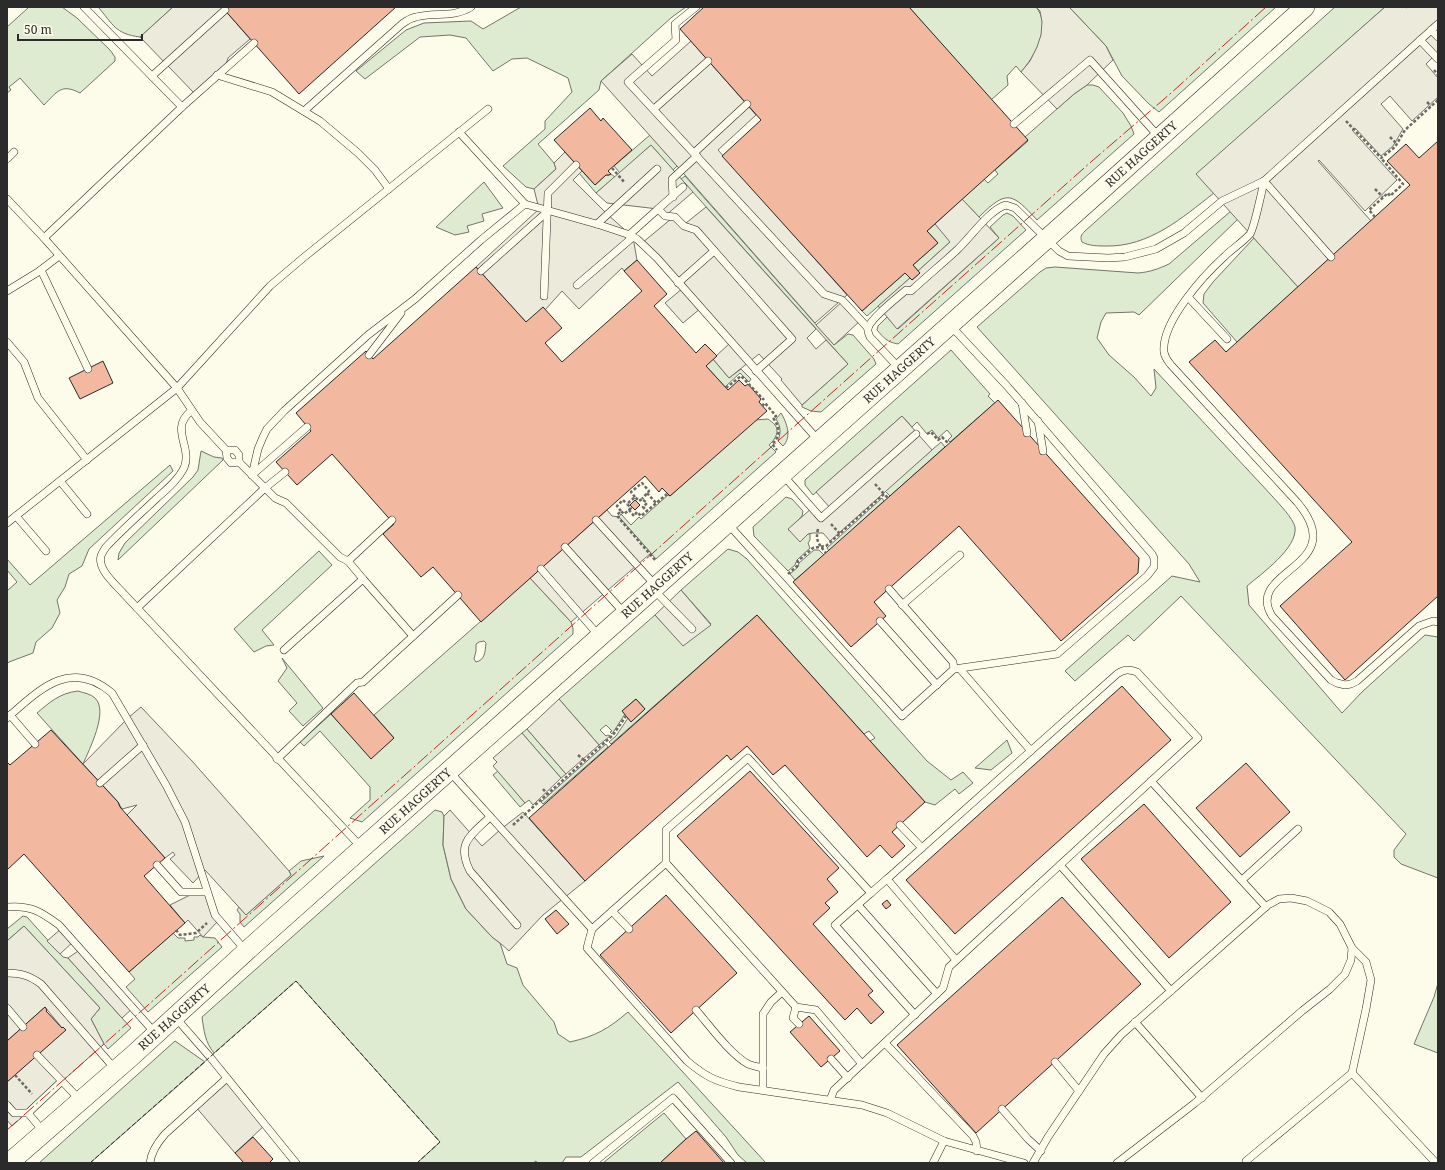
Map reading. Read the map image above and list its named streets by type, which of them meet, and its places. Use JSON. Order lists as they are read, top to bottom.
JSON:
{
  "streets": {
    "street": ["RUE HAGGERTY"]
  },
  "scale_bar": "50 m"
}
